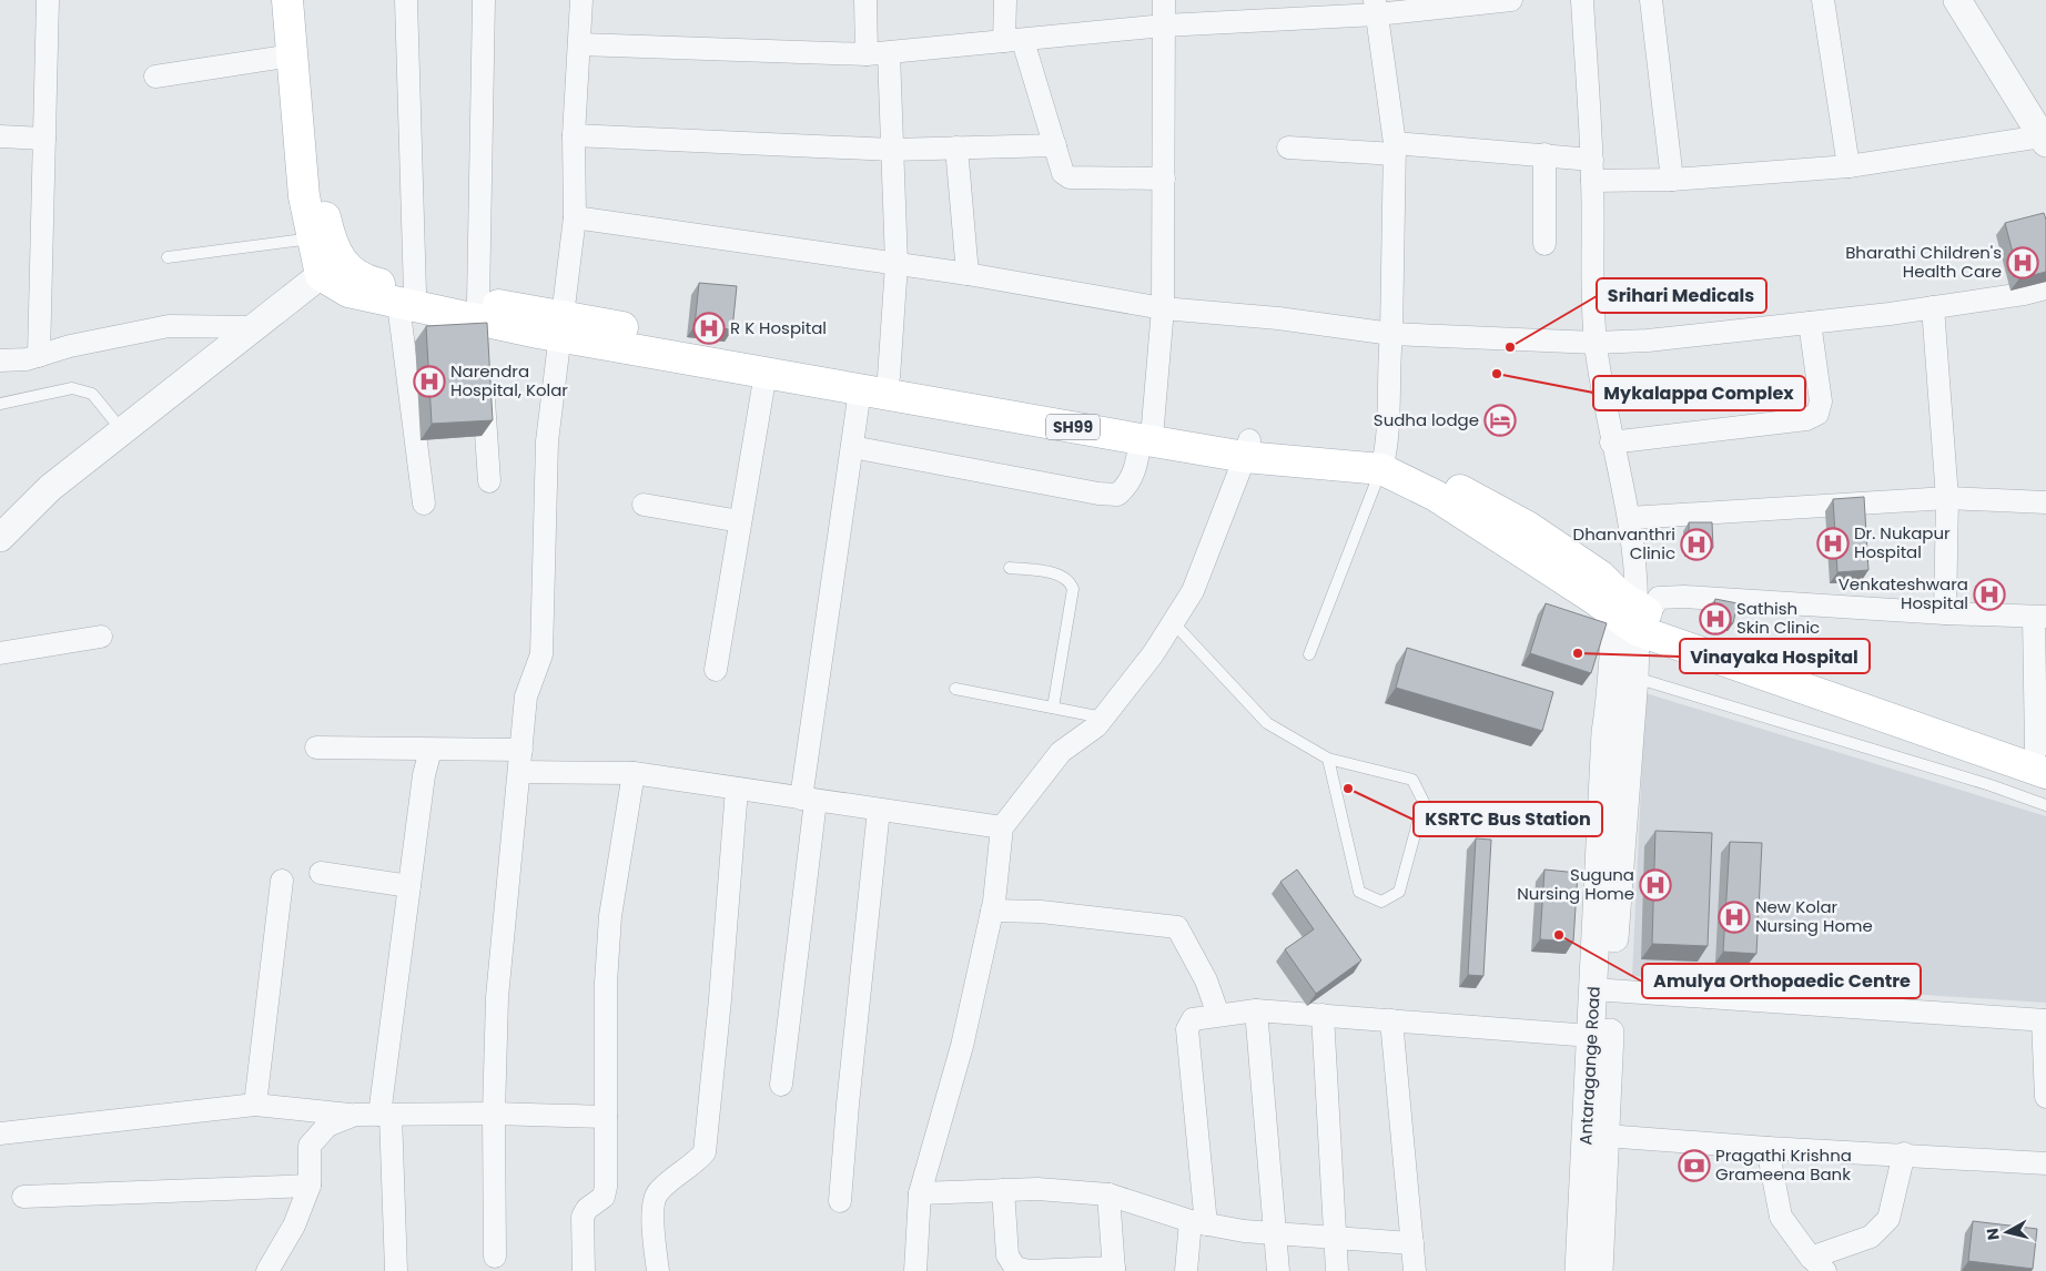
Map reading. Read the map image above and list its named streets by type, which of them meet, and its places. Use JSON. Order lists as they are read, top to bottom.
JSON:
{
  "streets": {
    "main road": ["SH99"],
    "street": ["Antaragange Road"]
  },
  "crossings": [
    ["SH99", "Antaragange Road"]
  ],
  "places": {
    "hospital": [
      "Bharathi Children's Health Care",
      "R K Hospital",
      "Narendra Hospital, Kolar",
      "Dr. Nukapur Hospital",
      "Dhanvanthri Clinic",
      "Venkateshwara Hospital",
      "Sathish Skin Clinic",
      "Suguna Nursing Home",
      "New Kolar Nursing Home"
    ],
    "other": [
      "Srihari Medicals",
      "Mykalappa Complex",
      "Vinayaka Hospital",
      "KSRTC Bus Station",
      "Amulya Orthopaedic Centre"
    ],
    "hotel": ["Sudha lodge"],
    "bank": ["Pragathi Krishna Grameena Bank"]
  },
  "north": "left"
}
